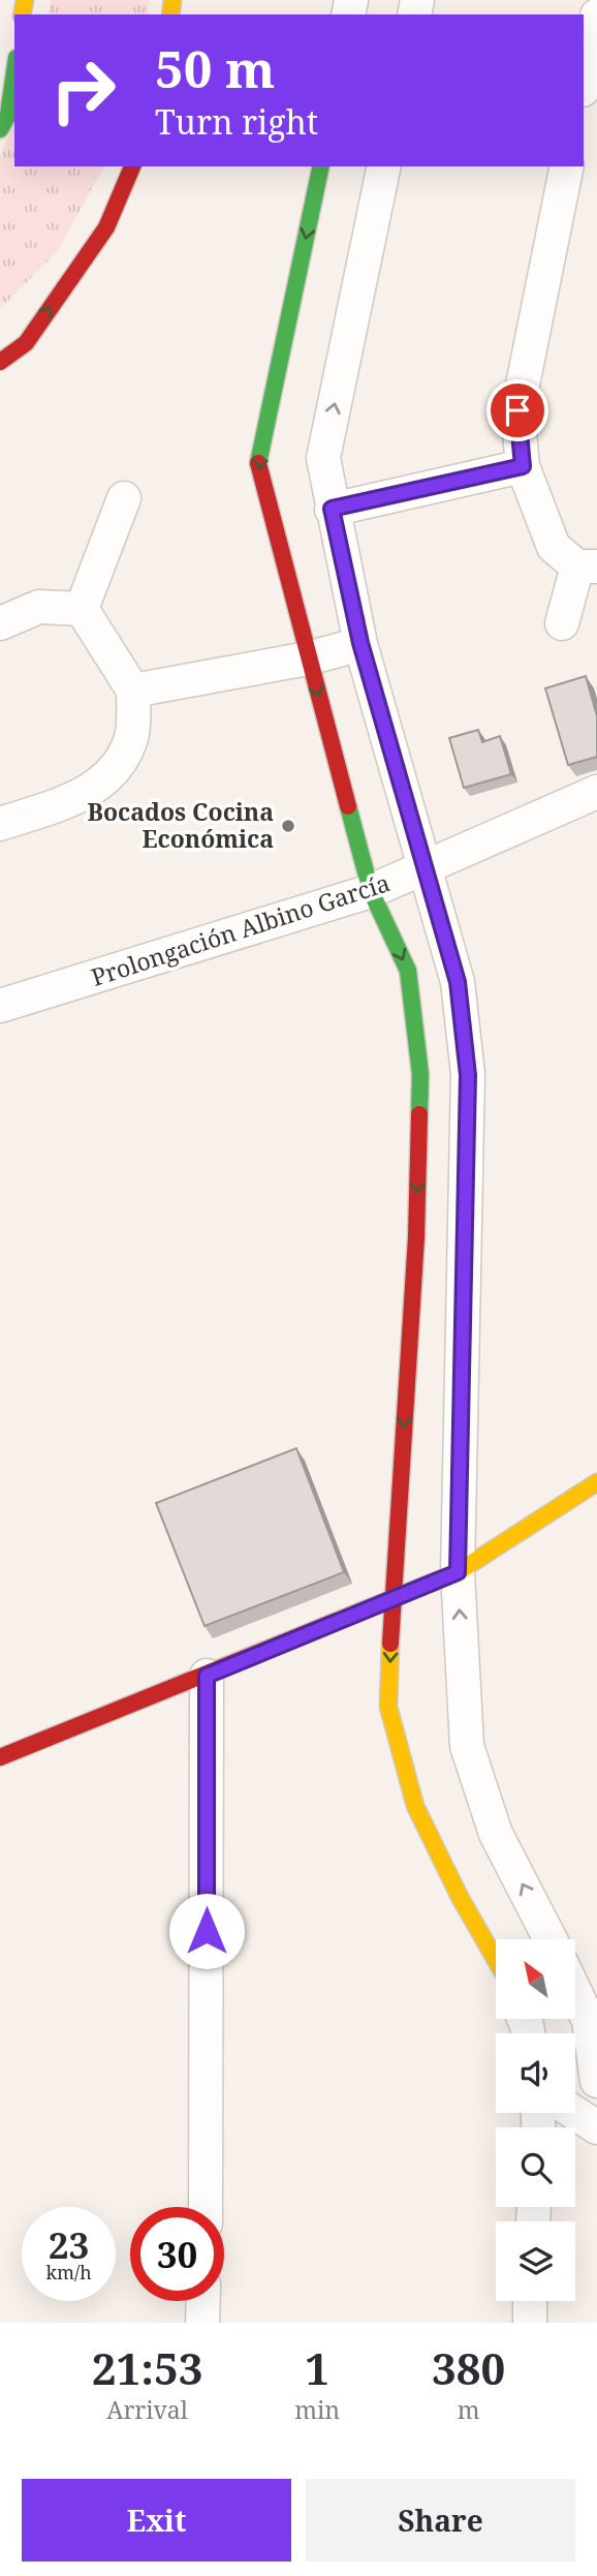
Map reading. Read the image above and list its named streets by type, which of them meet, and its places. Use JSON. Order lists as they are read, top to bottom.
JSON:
{
  "streets": {
    "street": ["Prolongación Albino García"]
  },
  "places": ["Bocados Cocina Económica"],
  "north": "top left",
  "page": {
    "turn": ["50 m", "Turn right"],
    "speed": "23 km/h",
    "limit": "30",
    "eta": [
      "21:53",
      "Arrival",
      "1",
      "min",
      "380",
      "m"
    ],
    "buttons": ["Exit", "Share"]
  }
}
